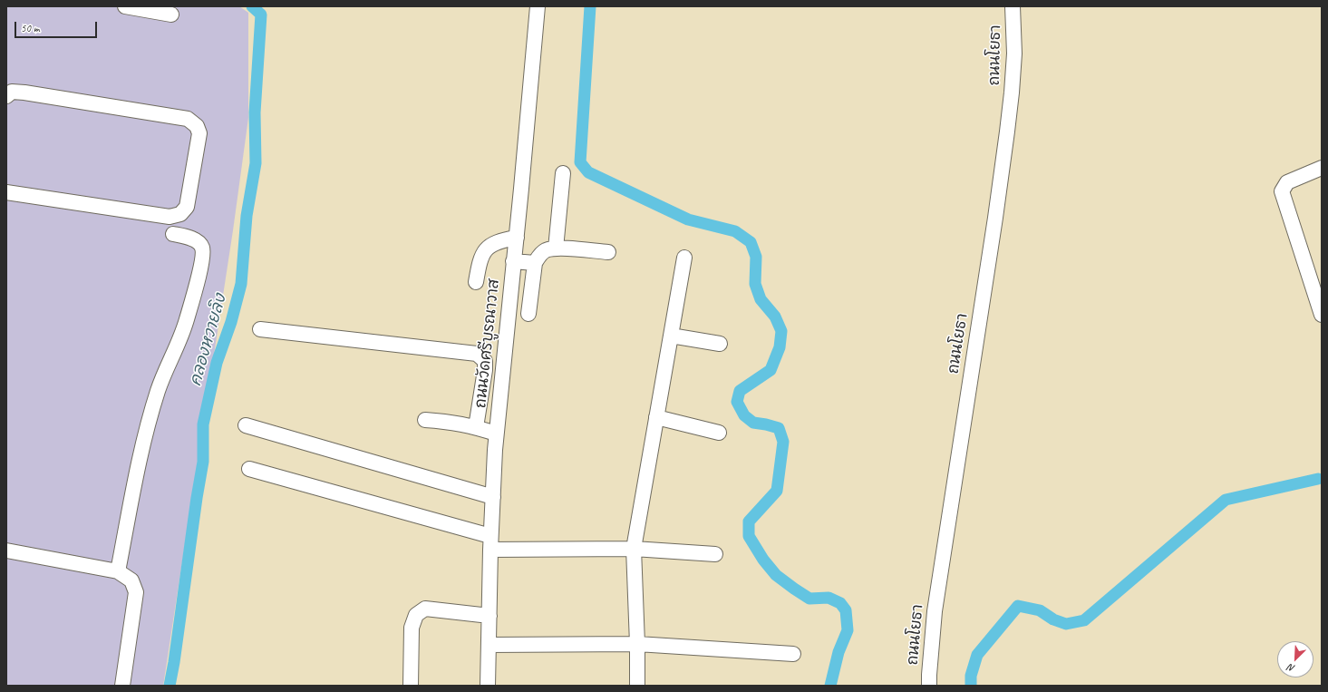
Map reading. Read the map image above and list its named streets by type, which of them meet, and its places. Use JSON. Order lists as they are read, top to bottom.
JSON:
{
  "streets": {
    "street": ["ถนนโยธา", "ถนนวัดศรีบูรณาวาส"]
  },
  "water": ["คลองหวายลิง"],
  "scale_bar": "50 m",
  "north": "bottom left"
}
